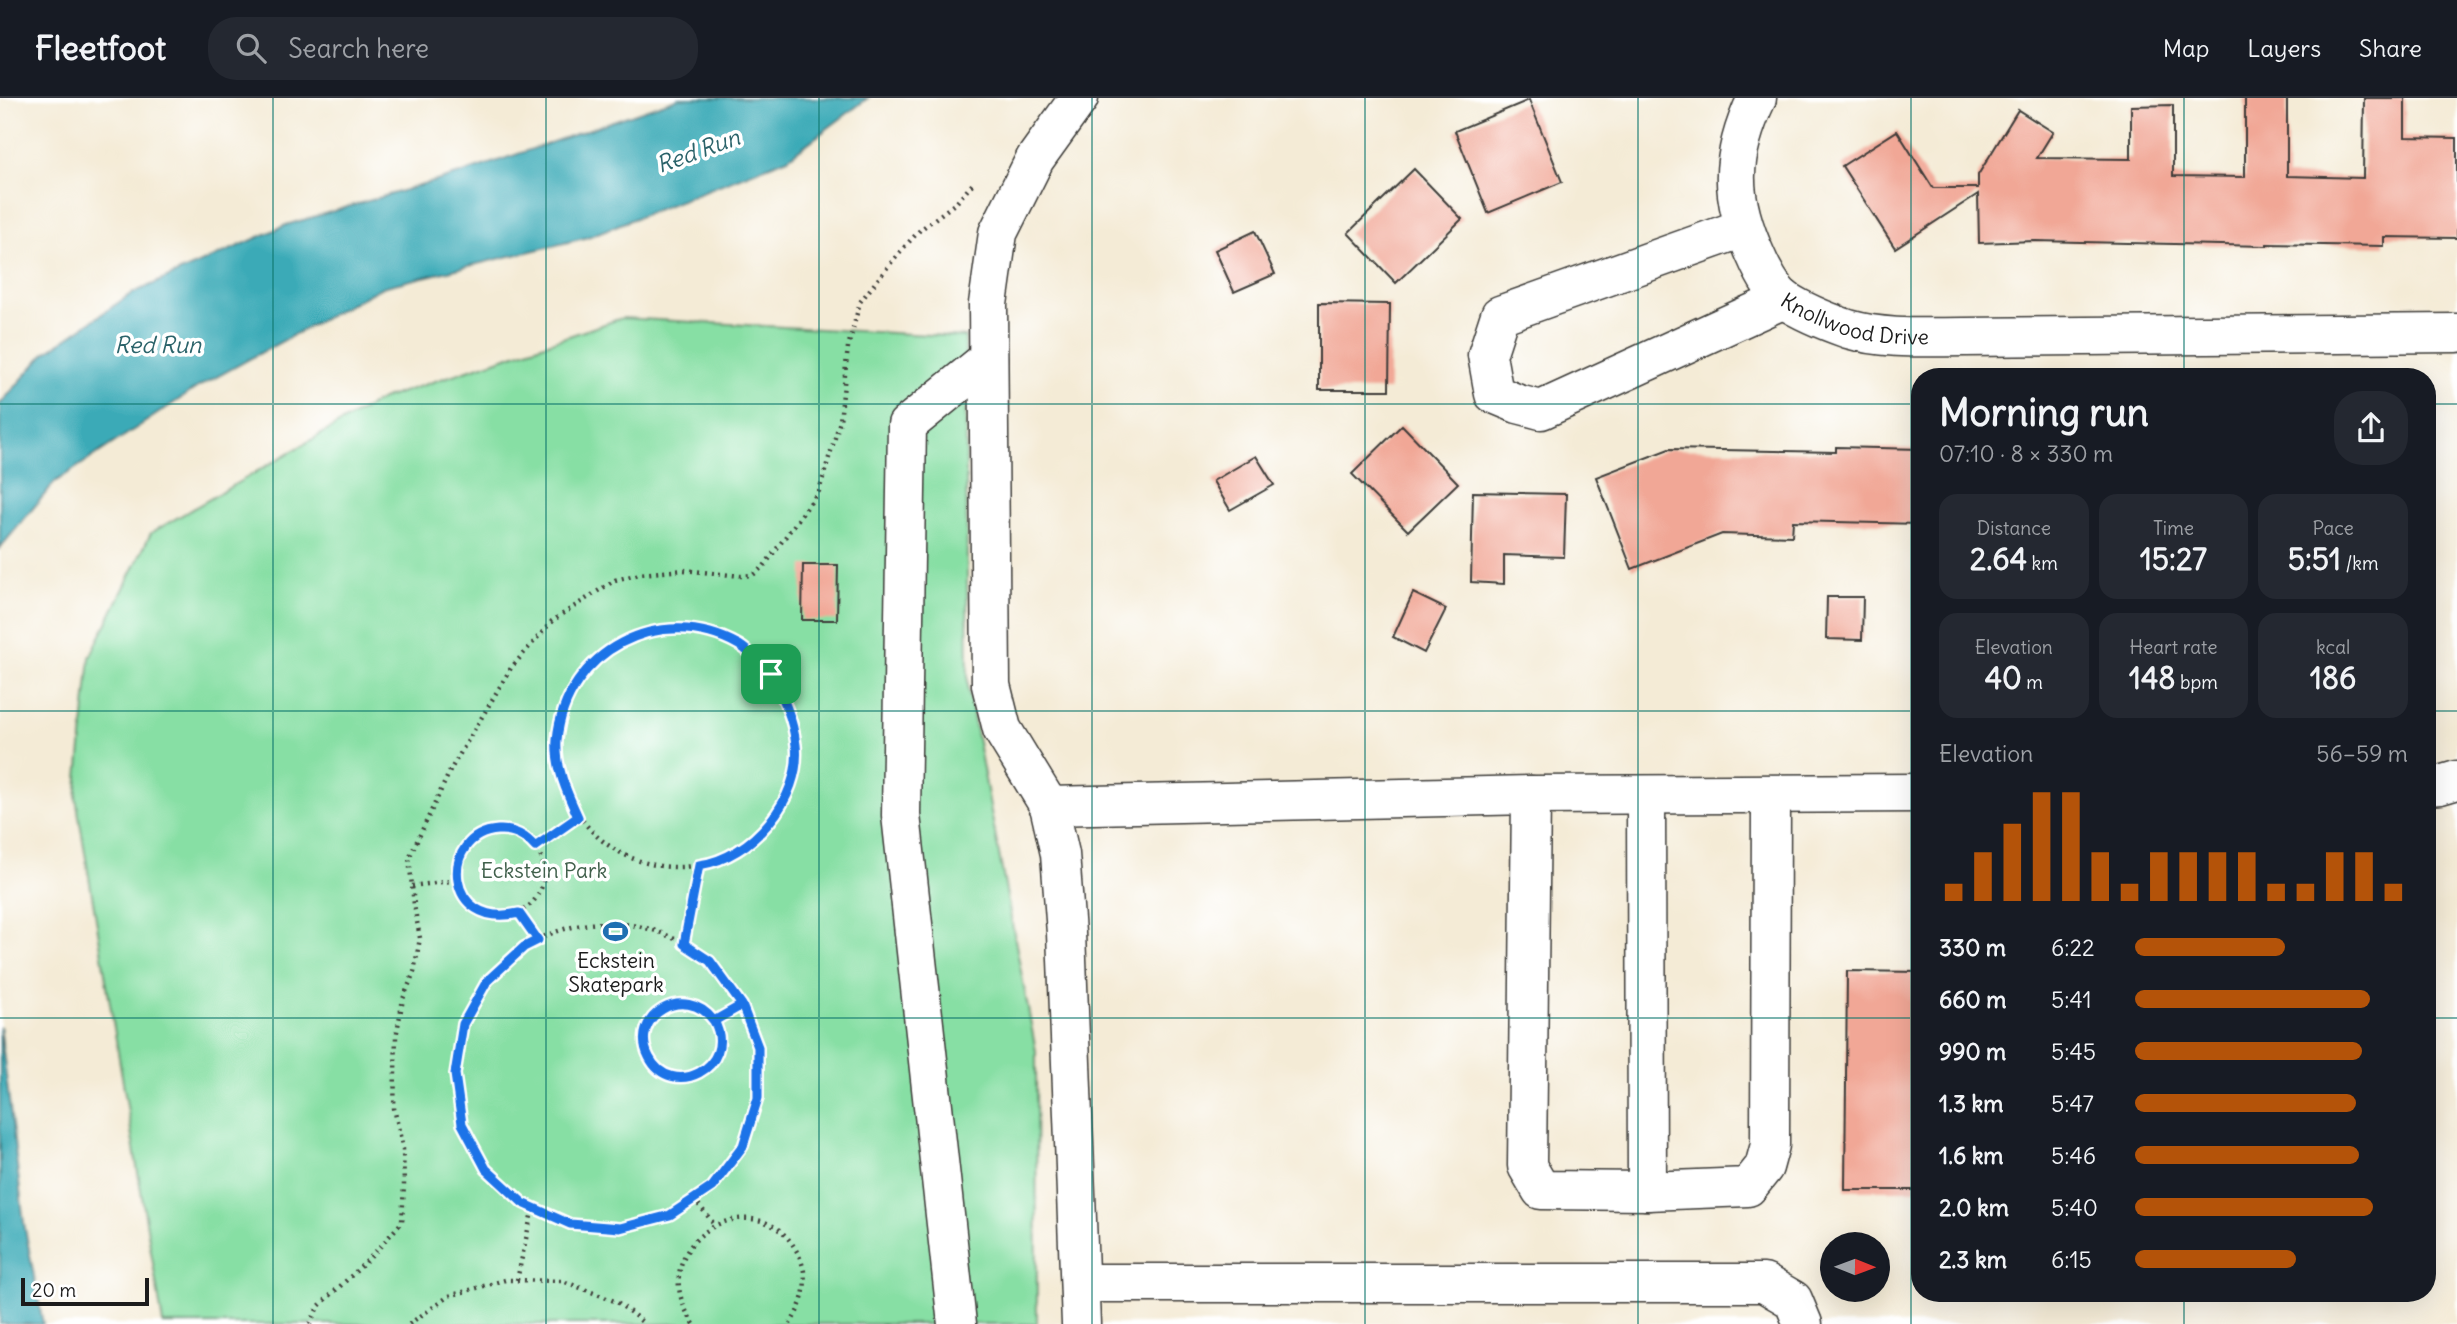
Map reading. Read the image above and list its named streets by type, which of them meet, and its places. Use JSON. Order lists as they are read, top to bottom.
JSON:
{
  "streets": {
    "street": ["Knollwood Drive"]
  },
  "water": ["Red Run"],
  "parks": ["Eckstein Park"],
  "places": {
    "sports": ["Eckstein Skatepark"]
  },
  "scale_bar": "20 m",
  "north": "right",
  "page": {
    "header": "Fleetfoot",
    "search": "Search here",
    "nav": ["Map", "Layers", "Share"],
    "heading": ["Morning run", "07:10 · 8 × 330 m"],
    "stats": [
      ["Distance", "2.64 km"],
      ["Time", "15:27"],
      ["Pace", "5:51 /km"],
      ["Elevation", "40 m"],
      ["Heart rate", "148 bpm"],
      ["kcal", "186"]
    ],
    "chart": ["Elevation", "56–59 m"],
    "list": [
      {
        "name": "330 m",
        "note": "6:22"
      },
      {
        "name": "660 m",
        "note": "5:41"
      },
      {
        "name": "990 m",
        "note": "5:45"
      },
      {
        "name": "1.3 km",
        "note": "5:47"
      },
      {
        "name": "1.6 km",
        "note": "5:46"
      },
      {
        "name": "2.0 km",
        "note": "5:40"
      },
      {
        "name": "2.3 km",
        "note": "6:15"
      }
    ],
    "scale": "20 m"
  }
}
